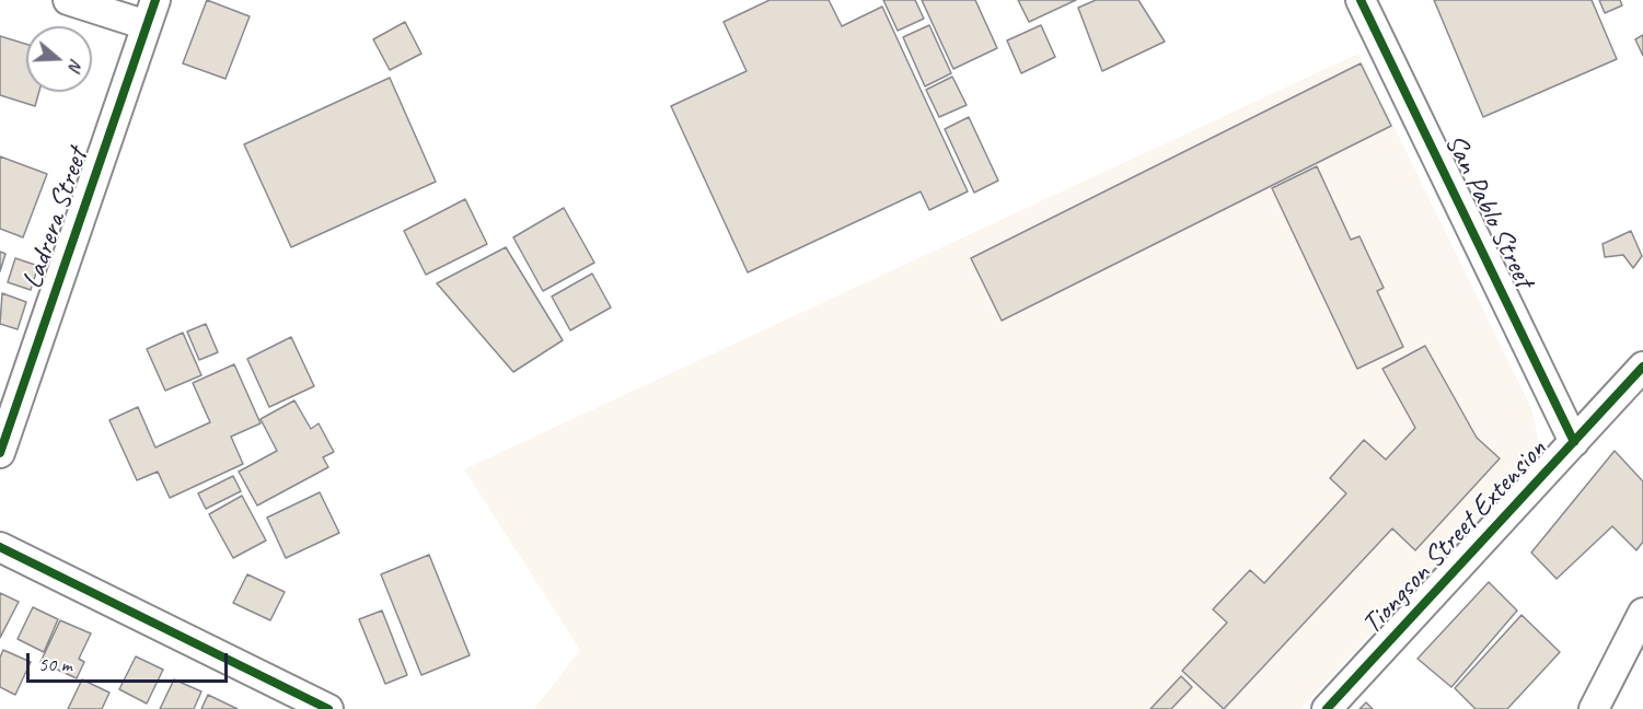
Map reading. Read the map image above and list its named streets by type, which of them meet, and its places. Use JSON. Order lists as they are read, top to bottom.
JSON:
{
  "streets": {
    "street": ["San Pablo Street", "Ladrera Street", "Tiongson Street Extension"]
  },
  "crossings": [
    ["San Pablo Street", "Tiongson Street Extension"]
  ],
  "scale_bar": "50 m",
  "north": "right"
}
